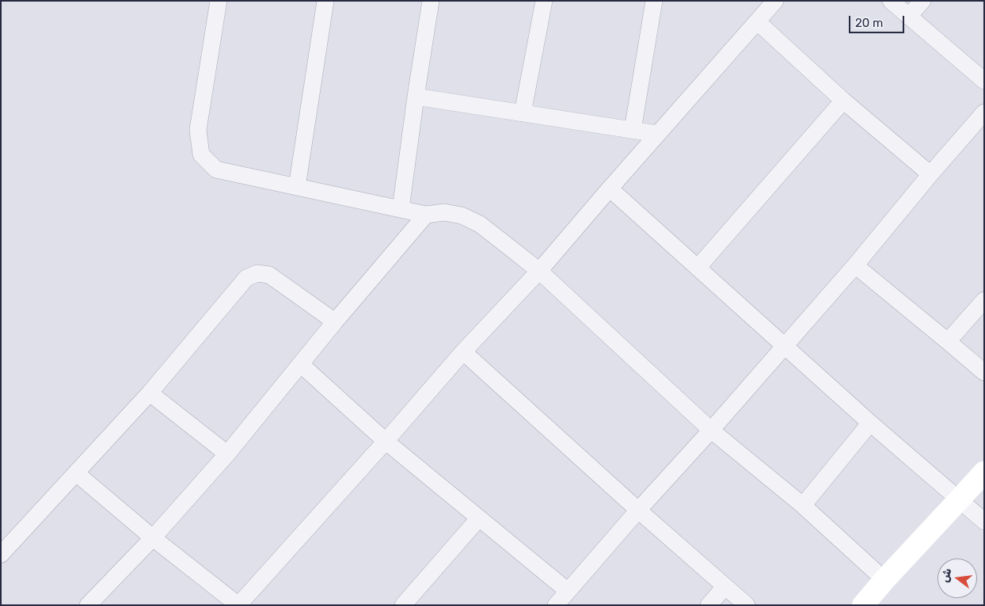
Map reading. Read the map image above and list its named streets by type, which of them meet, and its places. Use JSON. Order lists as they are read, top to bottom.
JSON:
{
  "scale_bar": "20 m",
  "north": "left"
}
